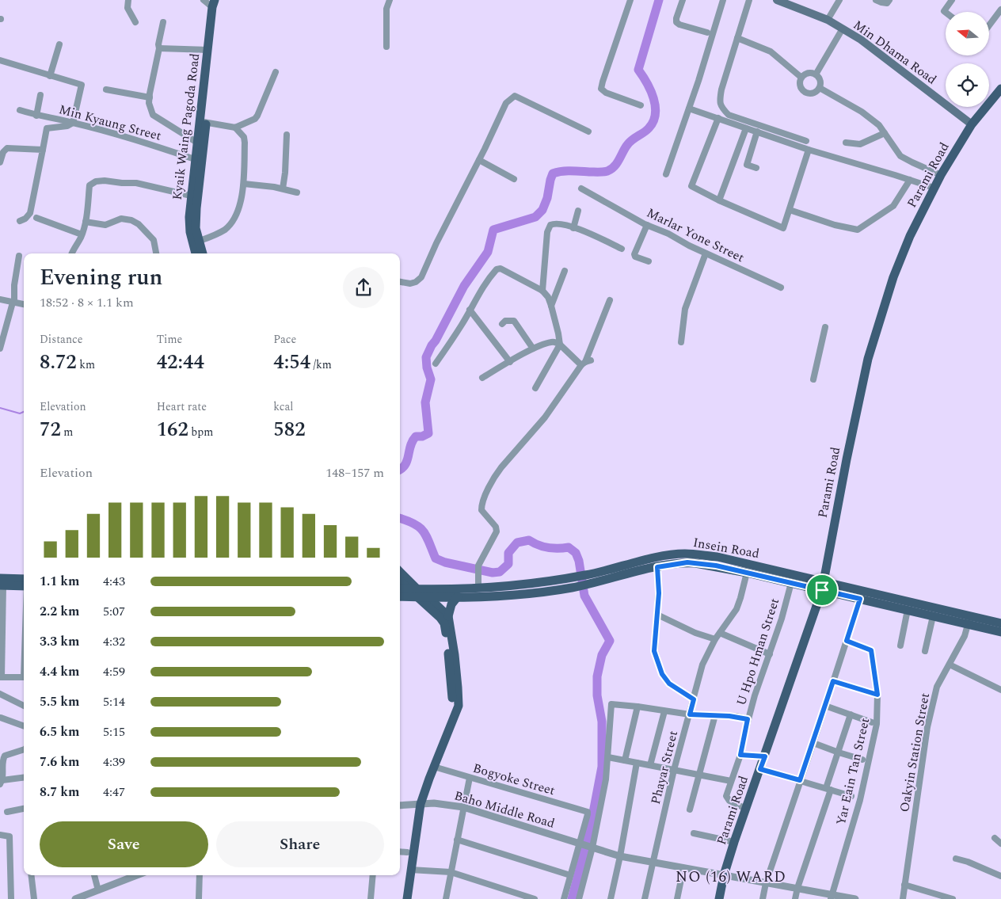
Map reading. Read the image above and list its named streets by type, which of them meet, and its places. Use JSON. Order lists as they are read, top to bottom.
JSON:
{
  "streets": {
    "main road": [
      "Min Dhama Road",
      "Kyaik Waing Pagoda Road",
      "Parami Road",
      "Insein Road"
    ],
    "street": [
      "Min Kyaung Street",
      "Marlar Yone Street",
      "U Hpo Hman Street",
      "Oakyin Station Street",
      "Phayar Street",
      "Yar Eain Tan Street",
      "Bogyoke Street",
      "Baho Middle Road"
    ]
  },
  "crossings": [
    ["Min Dhama Road", "Parami Road"],
    ["Min Kyaung Street", "Kyaik Waing Pagoda Road"],
    ["Parami Road", "Insein Road"],
    ["Parami Road", "U Hpo Hman Street"],
    ["Parami Road", "Baho Middle Road"],
    ["Insein Road", "U Hpo Hman Street"],
    ["Insein Road", "Oakyin Station Street"],
    ["Insein Road", "Phayar Street"],
    ["Phayar Street", "Baho Middle Road"],
    ["Yar Eain Tan Street", "Baho Middle Road"],
    ["Bogyoke Street", "Baho Middle Road"]
  ],
  "districts": ["NO (16) WARD"],
  "north": "left",
  "page": {
    "heading": ["Evening run", "18:52 · 8 × 1.1 km"],
    "stats": [
      ["Distance", "8.72 km"],
      ["Time", "42:44"],
      ["Pace", "4:54 /km"],
      ["Elevation", "72 m"],
      ["Heart rate", "162 bpm"],
      ["kcal", "582"]
    ],
    "chart": ["Elevation", "148–157 m"],
    "list": [
      {
        "name": "1.1 km",
        "note": "4:43"
      },
      {
        "name": "2.2 km",
        "note": "5:07"
      },
      {
        "name": "3.3 km",
        "note": "4:32"
      },
      {
        "name": "4.4 km",
        "note": "4:59"
      },
      {
        "name": "5.5 km",
        "note": "5:14"
      },
      {
        "name": "6.5 km",
        "note": "5:15"
      },
      {
        "name": "7.6 km",
        "note": "4:39"
      },
      {
        "name": "8.7 km",
        "note": "4:47"
      }
    ],
    "buttons": ["Save", "Share"]
  }
}
